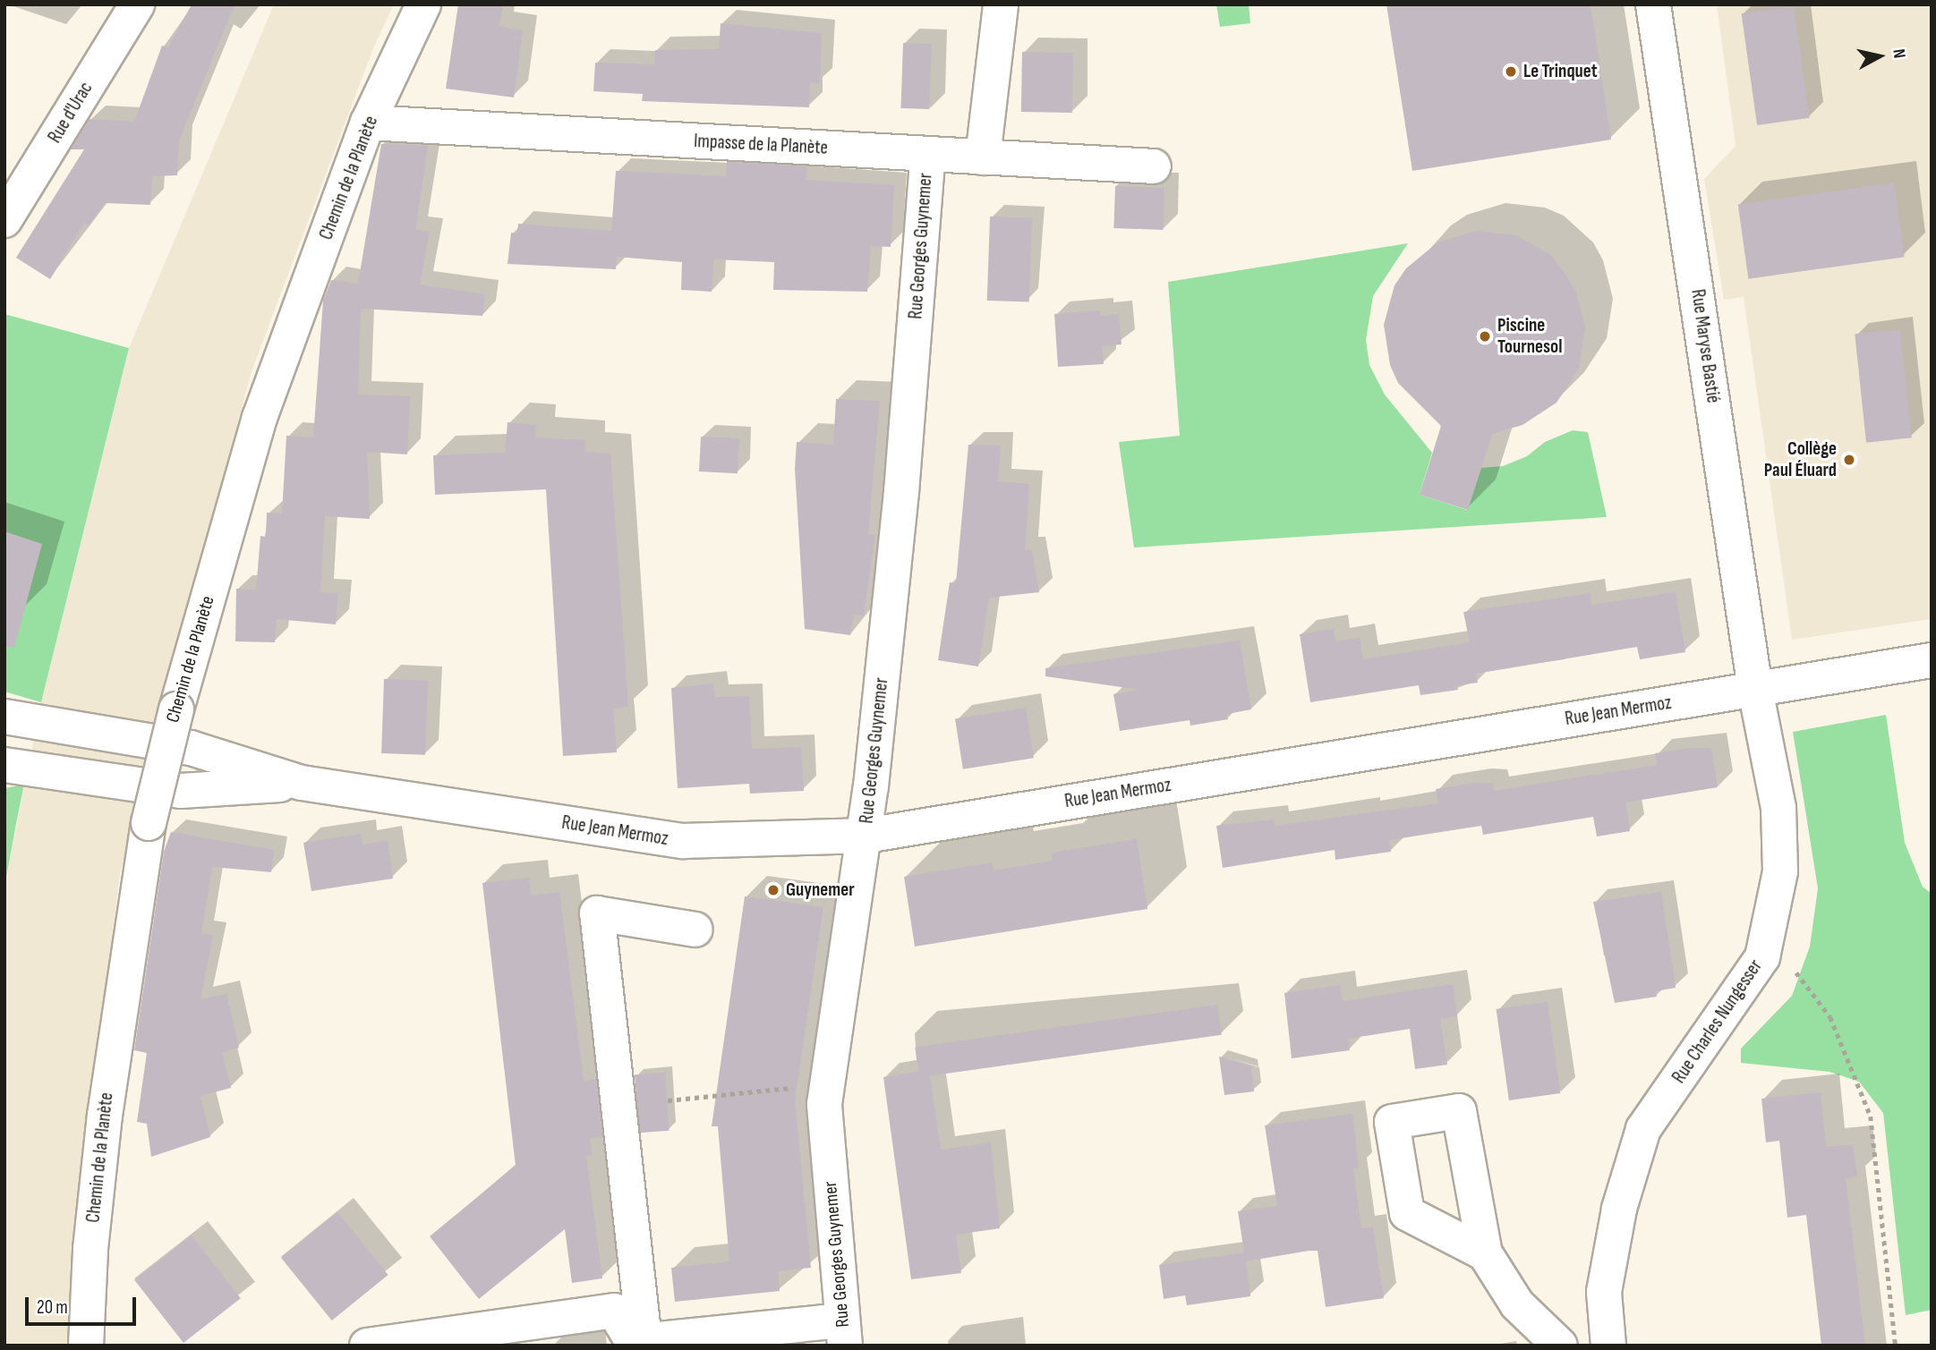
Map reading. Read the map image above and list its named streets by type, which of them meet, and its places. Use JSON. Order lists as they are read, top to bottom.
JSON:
{
  "streets": {
    "street": [
      "Rue d'Urac",
      "Impasse de la Planète",
      "Chemin de la Planète",
      "Rue Georges Guynemer",
      "Rue Maryse Bastié",
      "Rue Jean Mermoz",
      "Rue Charles Nungesser"
    ]
  },
  "crossings": [
    ["Impasse de la Planète", "Chemin de la Planète"],
    ["Impasse de la Planète", "Rue Georges Guynemer"],
    ["Rue Georges Guynemer", "Rue Jean Mermoz"],
    ["Rue Maryse Bastié", "Rue Jean Mermoz"],
    ["Rue Maryse Bastié", "Rue Charles Nungesser"],
    ["Rue Jean Mermoz", "Rue Charles Nungesser"]
  ],
  "places": [
    "Le Trinquet",
    "Piscine Tournesol",
    "Collège Paul Éluard",
    "Guynemer"
  ],
  "scale_bar": "20 m",
  "north": "right"
}
